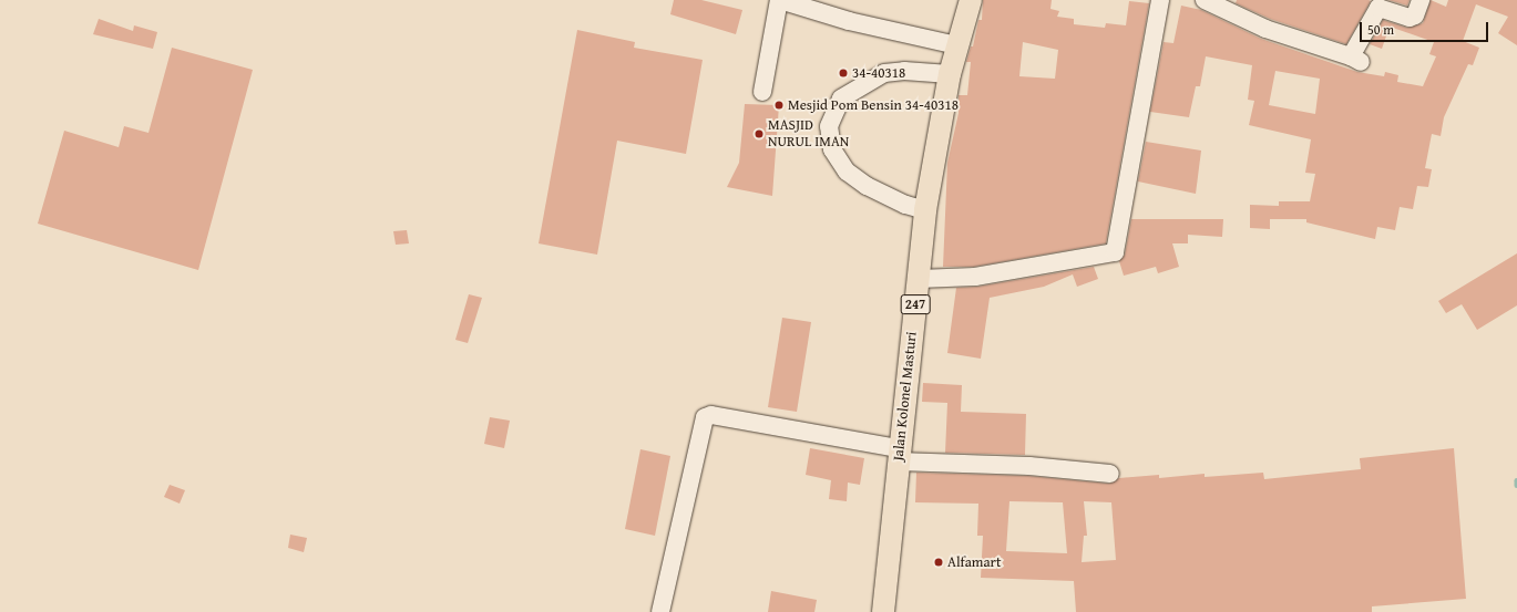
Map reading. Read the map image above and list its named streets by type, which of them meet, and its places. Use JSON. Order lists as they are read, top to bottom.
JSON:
{
  "streets": {
    "main road": ["247", "Jalan Kolonel Masturi"]
  },
  "places": [
    "34-40318",
    "Mesjid Pom Bensin 34-40318",
    "MASJID NURUL IMAN",
    "Alfamart"
  ],
  "scale_bar": "50 m"
}
